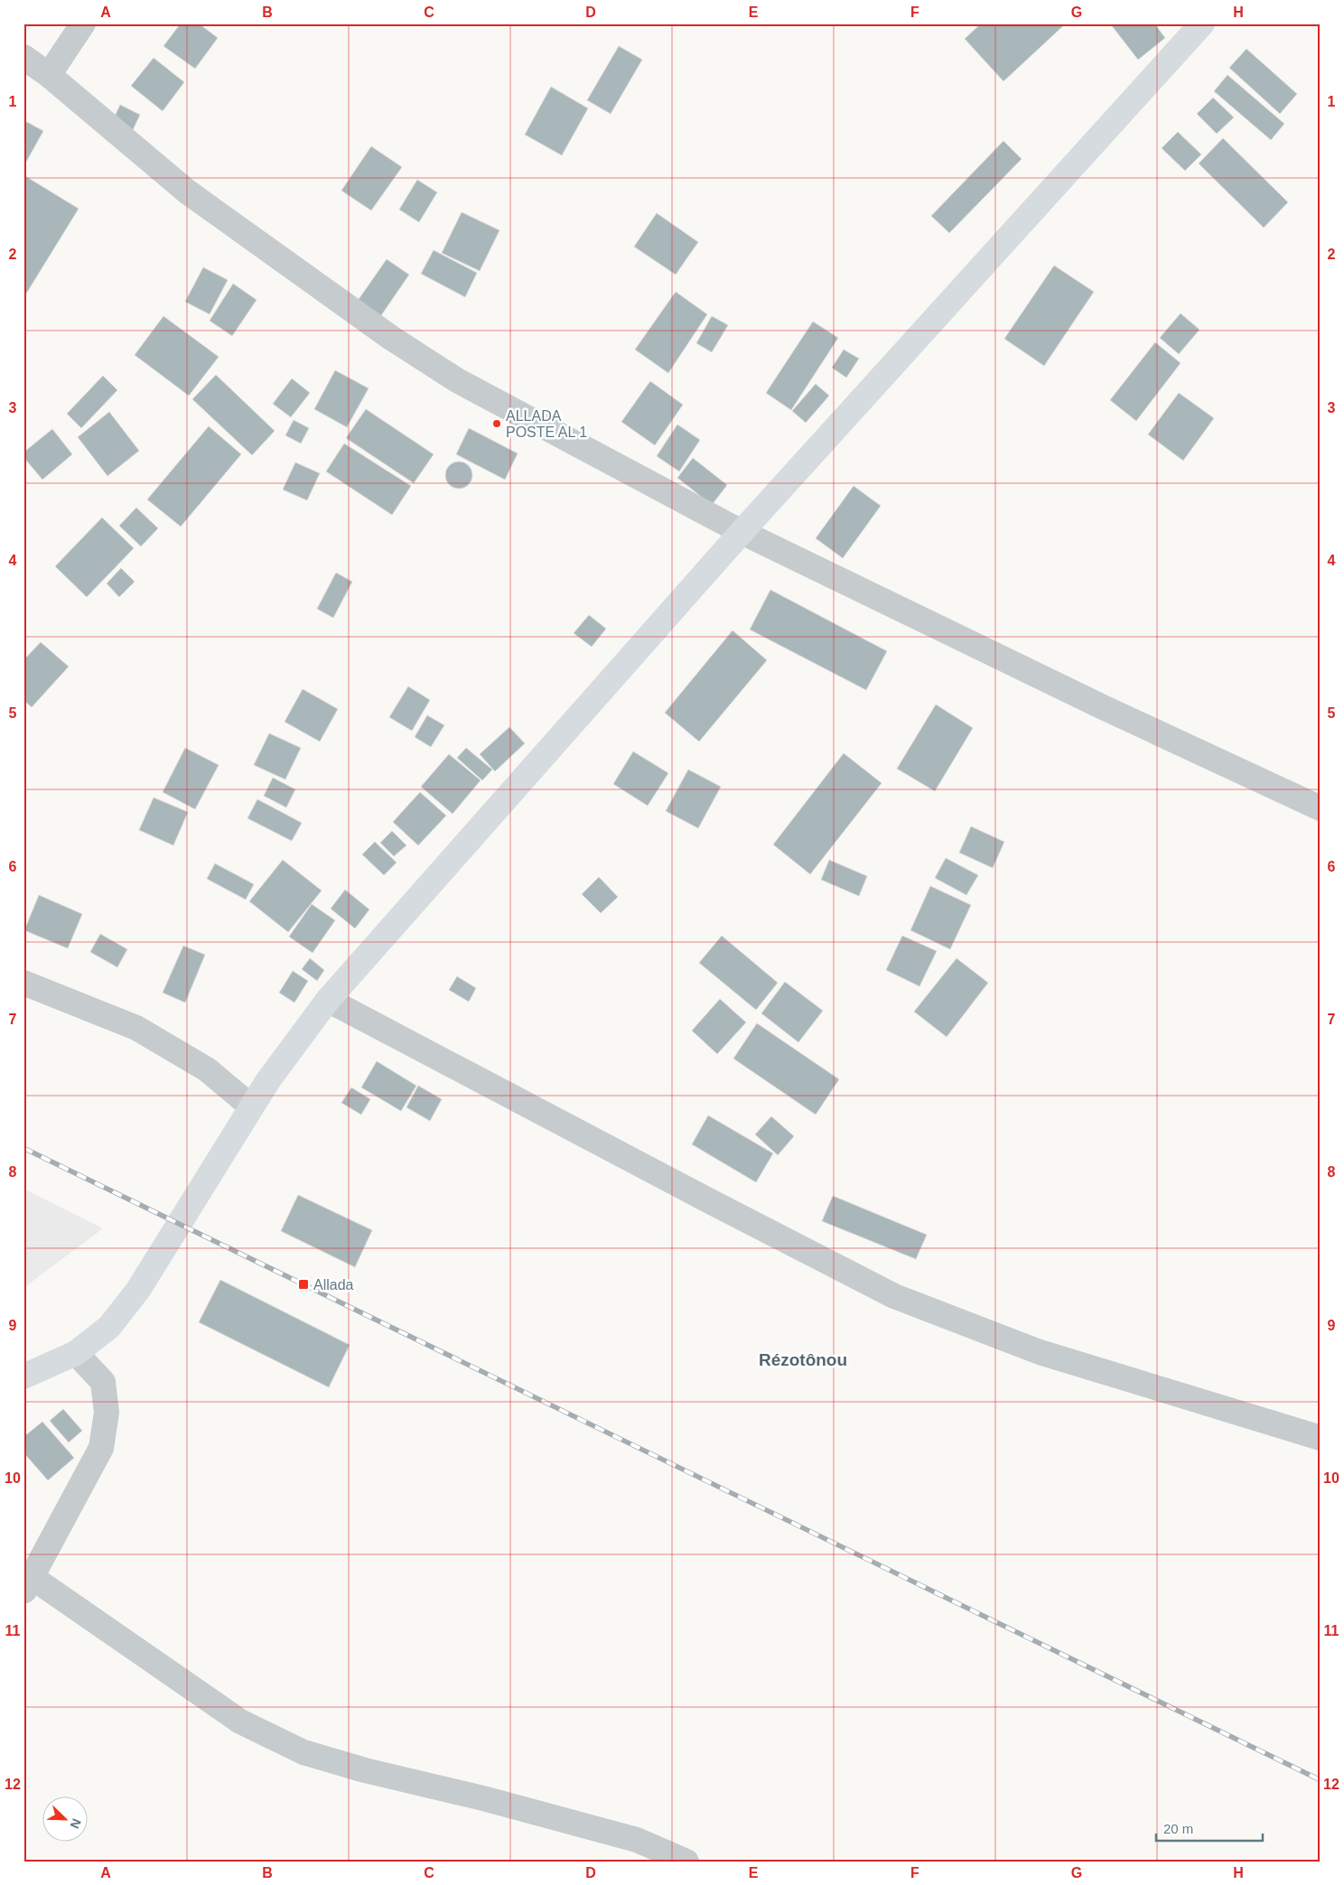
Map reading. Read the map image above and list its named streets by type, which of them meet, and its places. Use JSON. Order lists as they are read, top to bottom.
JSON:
{
  "districts": ["Rézotônou"],
  "places": {
    "other": ["ALLADA POSTE AL 1"],
    "transit": ["Allada"]
  },
  "scale_bar": "20 m",
  "north": "bottom right",
  "grid": {
    "columns": [
      "A",
      "B",
      "C",
      "D",
      "E",
      "F",
      "G",
      "H"
    ],
    "rows": [
      "1",
      "2",
      "3",
      "4",
      "5",
      "6",
      "7",
      "8",
      "9",
      "10",
      "11",
      "12"
    ]
  }
}
